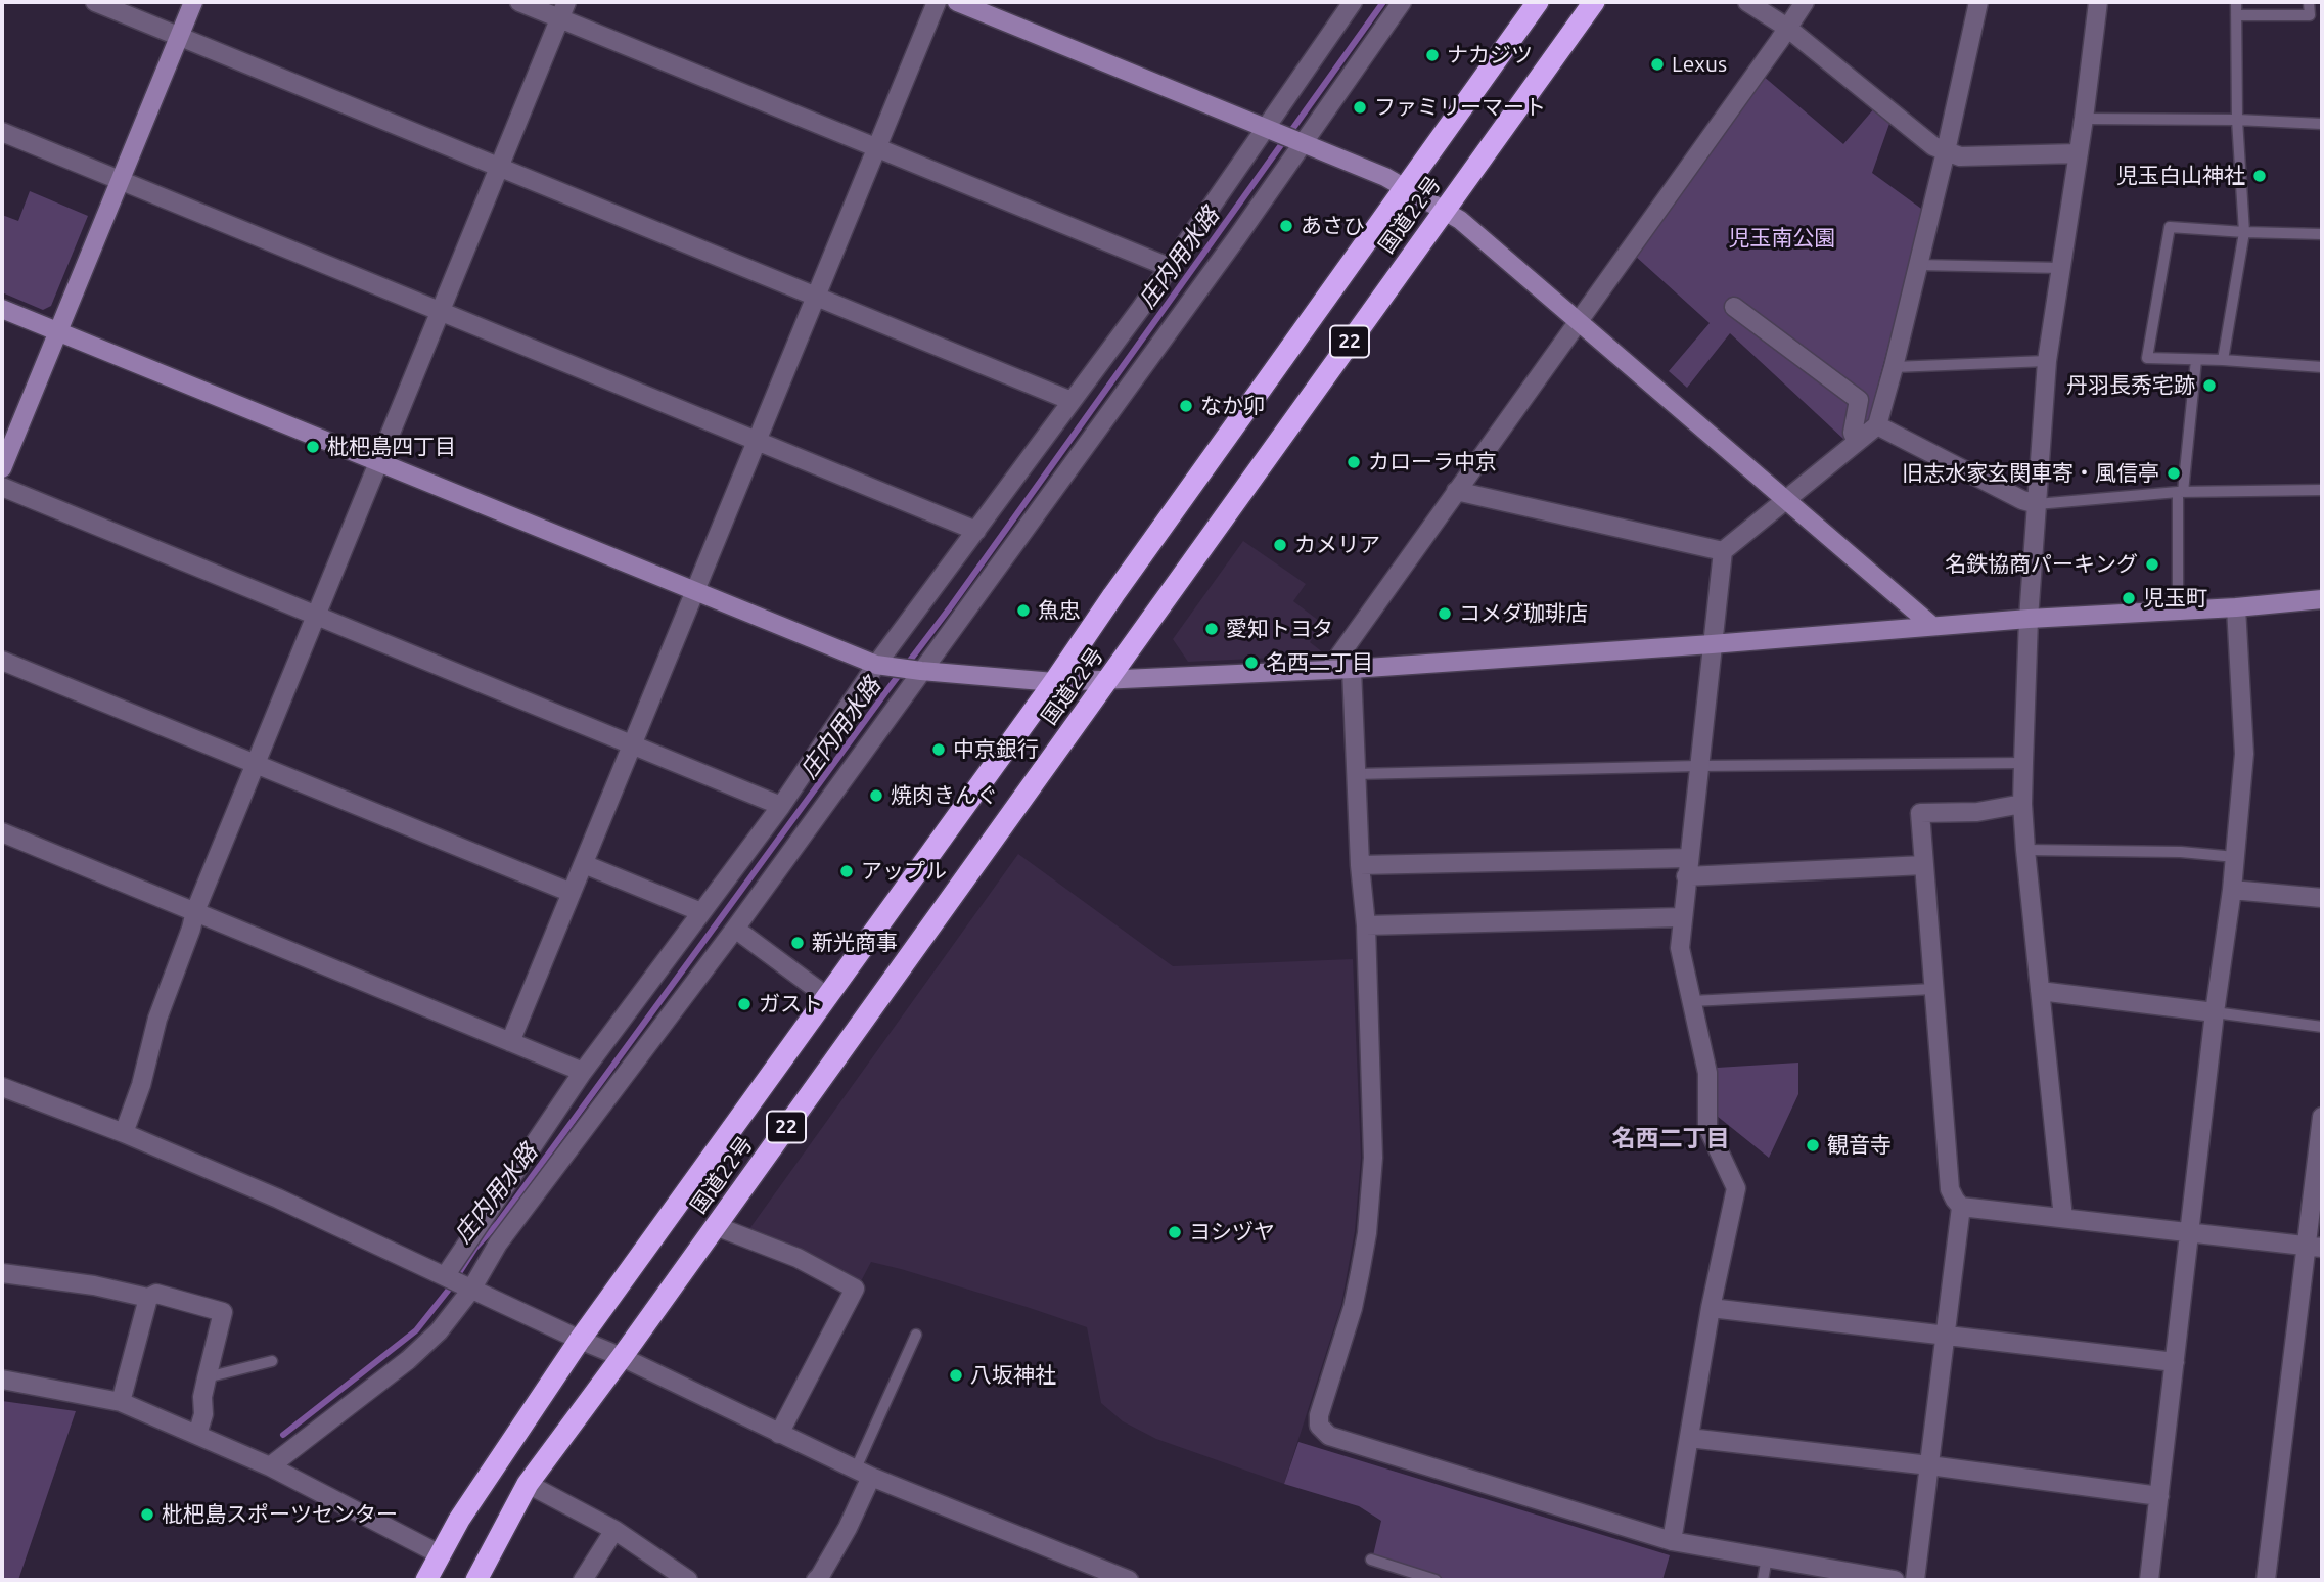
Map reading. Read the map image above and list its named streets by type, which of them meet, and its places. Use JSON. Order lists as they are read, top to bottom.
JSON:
{
  "streets": {
    "highway": ["国道22号", "22"]
  },
  "districts": ["名西二丁目"],
  "water": ["庄内用水路"],
  "parks": ["児玉南公園"],
  "places": [
    "ナカジツ",
    "Lexus",
    "ファミリーマート",
    "児玉白山神社",
    "あさひ",
    "丹羽長秀宅跡",
    "なか卯",
    "枇杷島四丁目",
    "カローラ中京",
    "旧志水家玄関車寄・風信亭",
    "カメリア",
    "名鉄協商パーキング",
    "児玉町",
    "魚忠",
    "コメダ珈琲店",
    "愛知トヨタ",
    "名西二丁目",
    "中京銀行",
    "焼肉きんぐ",
    "アップル",
    "新光商事",
    "ガスト",
    "観音寺",
    "ヨシヅヤ",
    "八坂神社",
    "枇杷島スポーツセンター"
  ]
}
